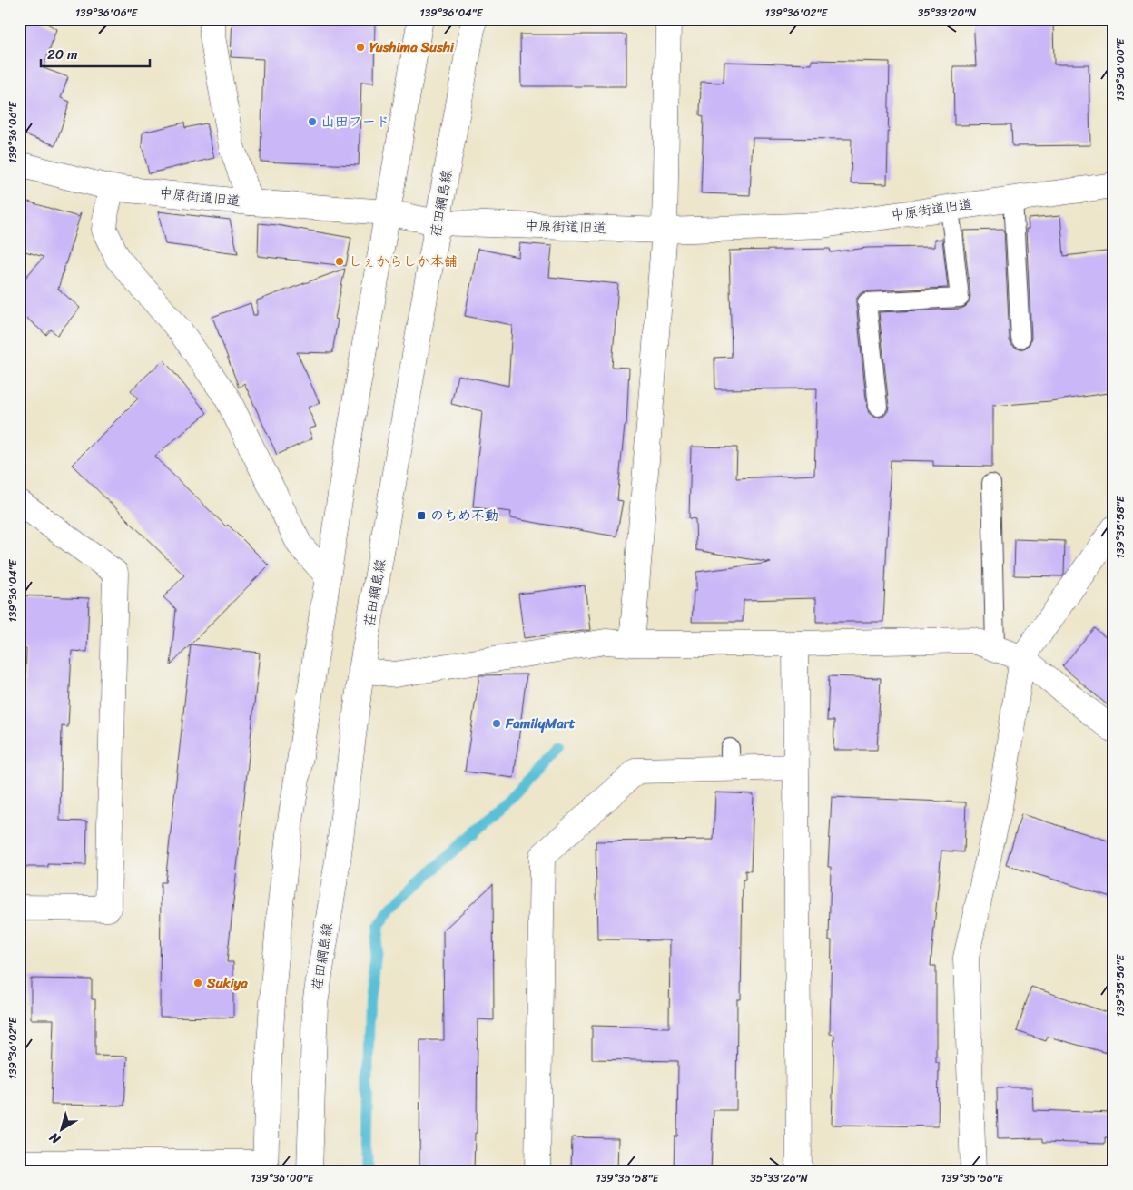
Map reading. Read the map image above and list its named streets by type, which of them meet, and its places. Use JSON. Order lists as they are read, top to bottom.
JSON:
{
  "streets": {
    "street": ["中原街道旧道", "荏田綱島線"]
  },
  "crossings": [
    ["中原街道旧道", "荏田綱島線"]
  ],
  "places": {
    "other": [
      "Yushima Sushi",
      "山田フード",
      "しぇからしか本舗",
      "FamilyMart",
      "Sukiya"
    ],
    "transit": ["のちめ不動"]
  },
  "scale_bar": "20 m",
  "north": "bottom left",
  "coordinates": [
    "139°36'06\"E",
    "139°36'04\"E",
    "139°36'02\"E",
    "35°33'20\"N",
    "139°36'00\"E",
    "139°35'58\"E",
    "139°35'56\"E",
    "35°33'26\"N"
  ]
}
